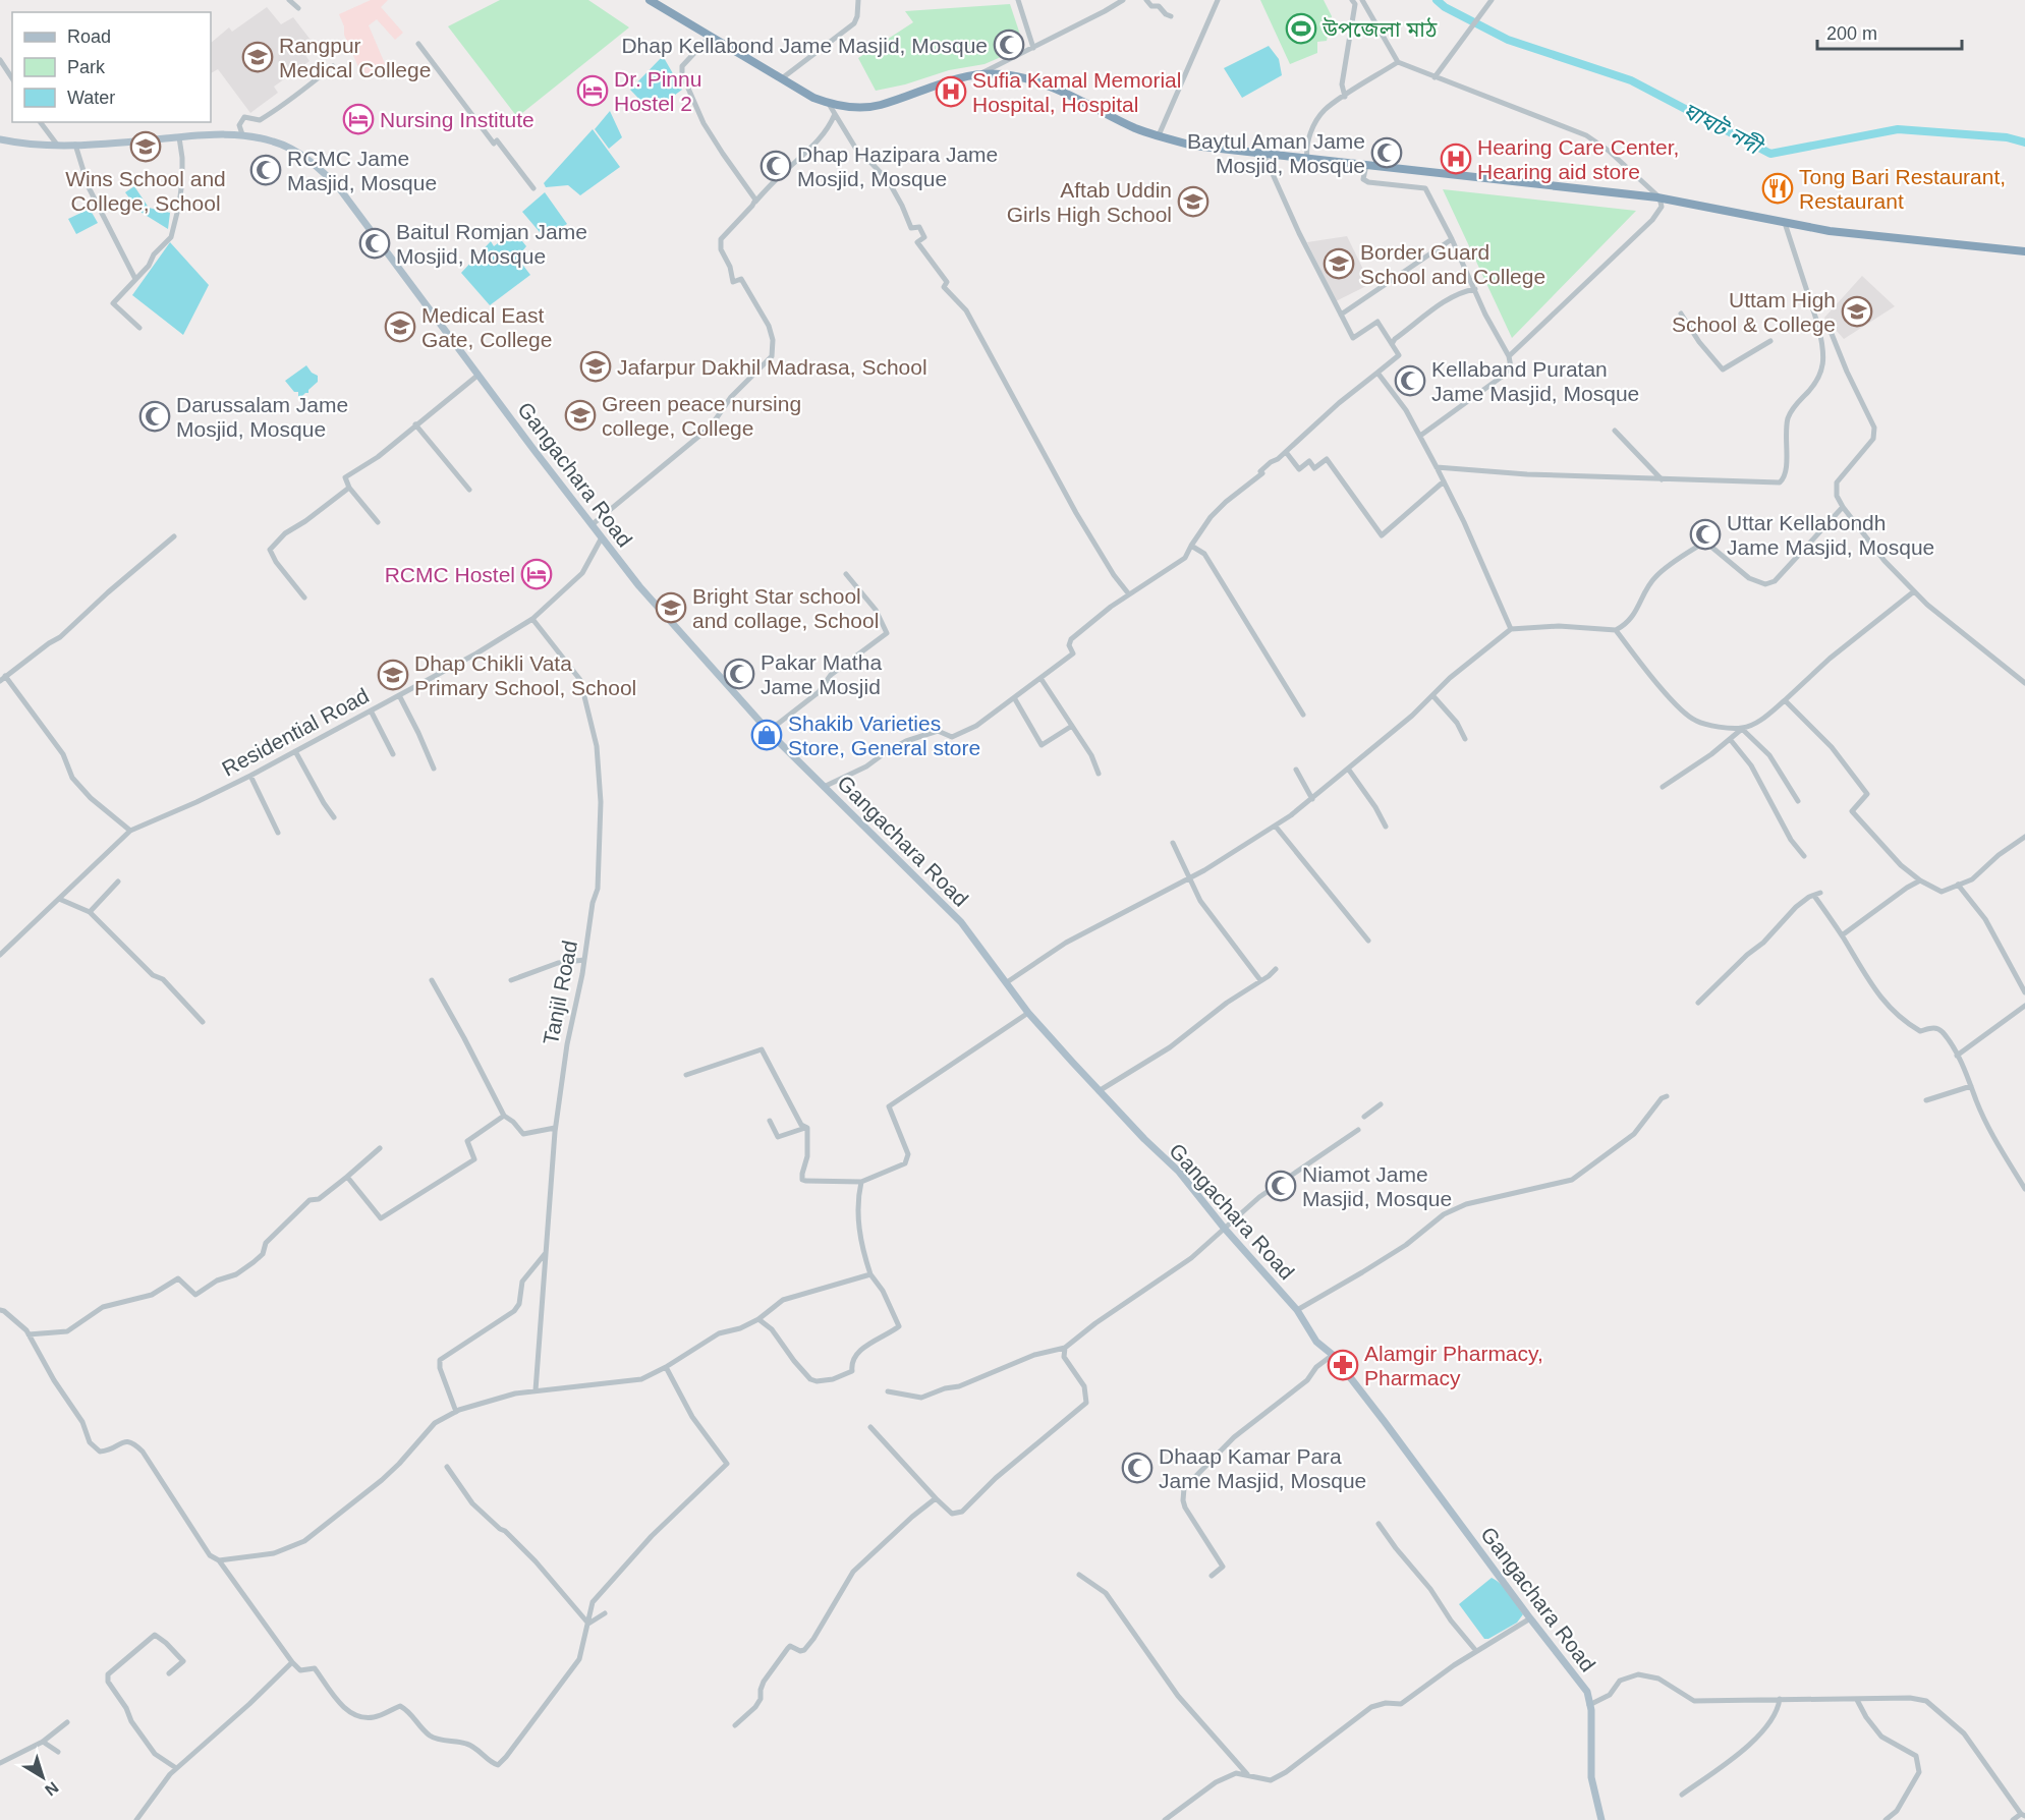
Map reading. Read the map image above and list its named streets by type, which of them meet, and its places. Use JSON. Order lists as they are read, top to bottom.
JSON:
{
  "streets": {
    "main road": ["Gangachara Road"],
    "street": ["Residential Road", "Tanjil Road"]
  },
  "crossings": [
    ["Gangachara Road", "Residential Road"],
    ["Residential Road", "Tanjil Road"]
  ],
  "water": ["ঘাঘট নদী"],
  "places": {
    "sports": ["উপজেলা মাঠ"],
    "mosque": [
      "Dhap Kellabond Jame Masjid, Mosque",
      "Baytul Aman Jame Mosjid, Mosque",
      "Dhap Hazipara Jame Mosjid, Mosque",
      "RCMC Jame Masjid, Mosque",
      "Baitul Romjan Jame Mosjid, Mosque",
      "Kellaband Puratan Jame Masjid, Mosque",
      "Darussalam Jame Mosjid, Mosque",
      "Uttar Kellabondh Jame Masjid, Mosque",
      "Pakar Matha Jame Mosjid",
      "Niamot Jame Masjid, Mosque",
      "Dhaap Kamar Para Jame Masjid, Mosque"
    ],
    "school or university": [
      "Rangpur Medical College",
      "Wins School and College, School",
      "Aftab Uddin Girls High School",
      "Border Guard School and College",
      "Uttam High School & College",
      "Medical East Gate, College",
      "Jafarpur Dakhil Madrasa, School",
      "Green peace nursing college, College",
      "Bright Star school and collage, School",
      "Dhap Chikli Vata Primary School, School"
    ],
    "hotel": ["Dr. Pinnu Hostel 2", "Nursing Institute", "RCMC Hostel"],
    "hospital": ["Sufia Kamal Memorial Hospital, Hospital", "Hearing Care Center, Hearing aid store"],
    "restaurant": ["Tong Bari Restaurant, Restaurant"],
    "shop": ["Shakib Varieties Store, General store"],
    "pharmacy": ["Alamgir Pharmacy, Pharmacy"]
  },
  "legend": ["Road", "Park", "Water"],
  "scale_bar": "200 m",
  "north": "bottom right"
}
